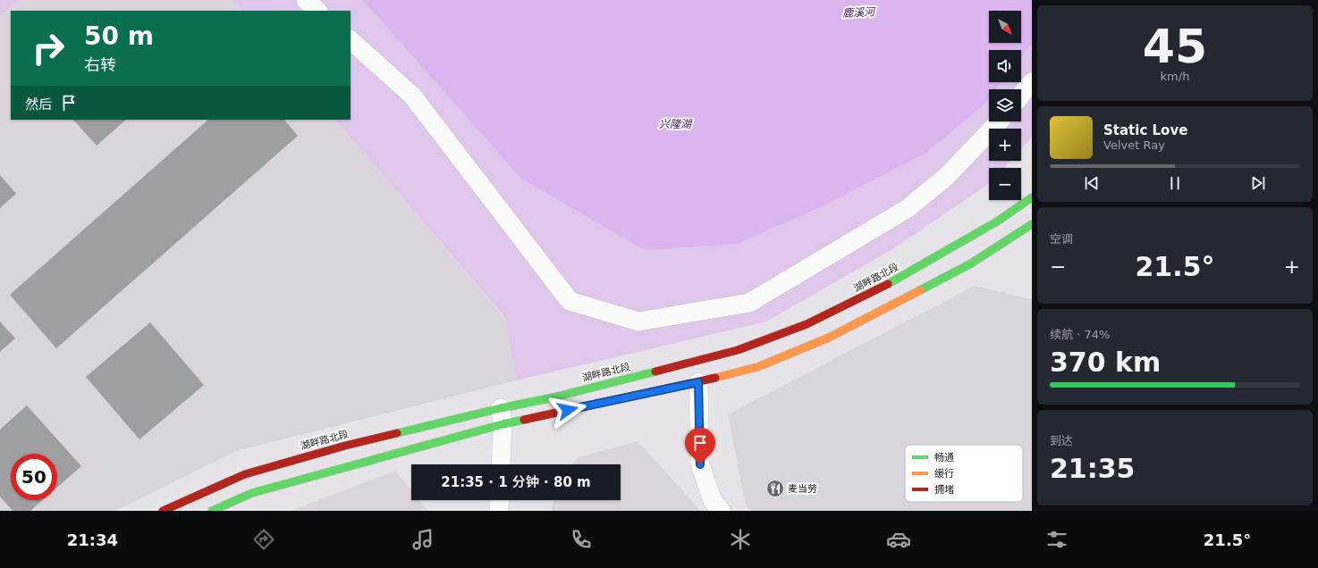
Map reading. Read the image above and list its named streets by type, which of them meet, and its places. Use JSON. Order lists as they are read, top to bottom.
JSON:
{
  "streets": {
    "main road": ["湖畔路北段"]
  },
  "water": ["鹿溪河", "兴隆湖"],
  "places": {
    "restaurant": ["麦当劳"]
  },
  "legend": ["畅通", "缓行", "拥堵"],
  "north": "bottom right",
  "page": {
    "tile": [
      ["45", "km/h"],
      "空调",
      ["续航 · 74%", "370 km"],
      ["到达", "21:35"]
    ],
    "map_buttons": ["+", "−"],
    "turn": ["50 m", "右转"],
    "then": "然后",
    "song": ["Static Love", "Velvet Ray"],
    "heat": ["−", "21.5°", "+"],
    "limit": "50",
    "trip": "21:35 · 1 分钟 · 80 m",
    "tabs": ["21:34", "21.5°"]
  }
}
